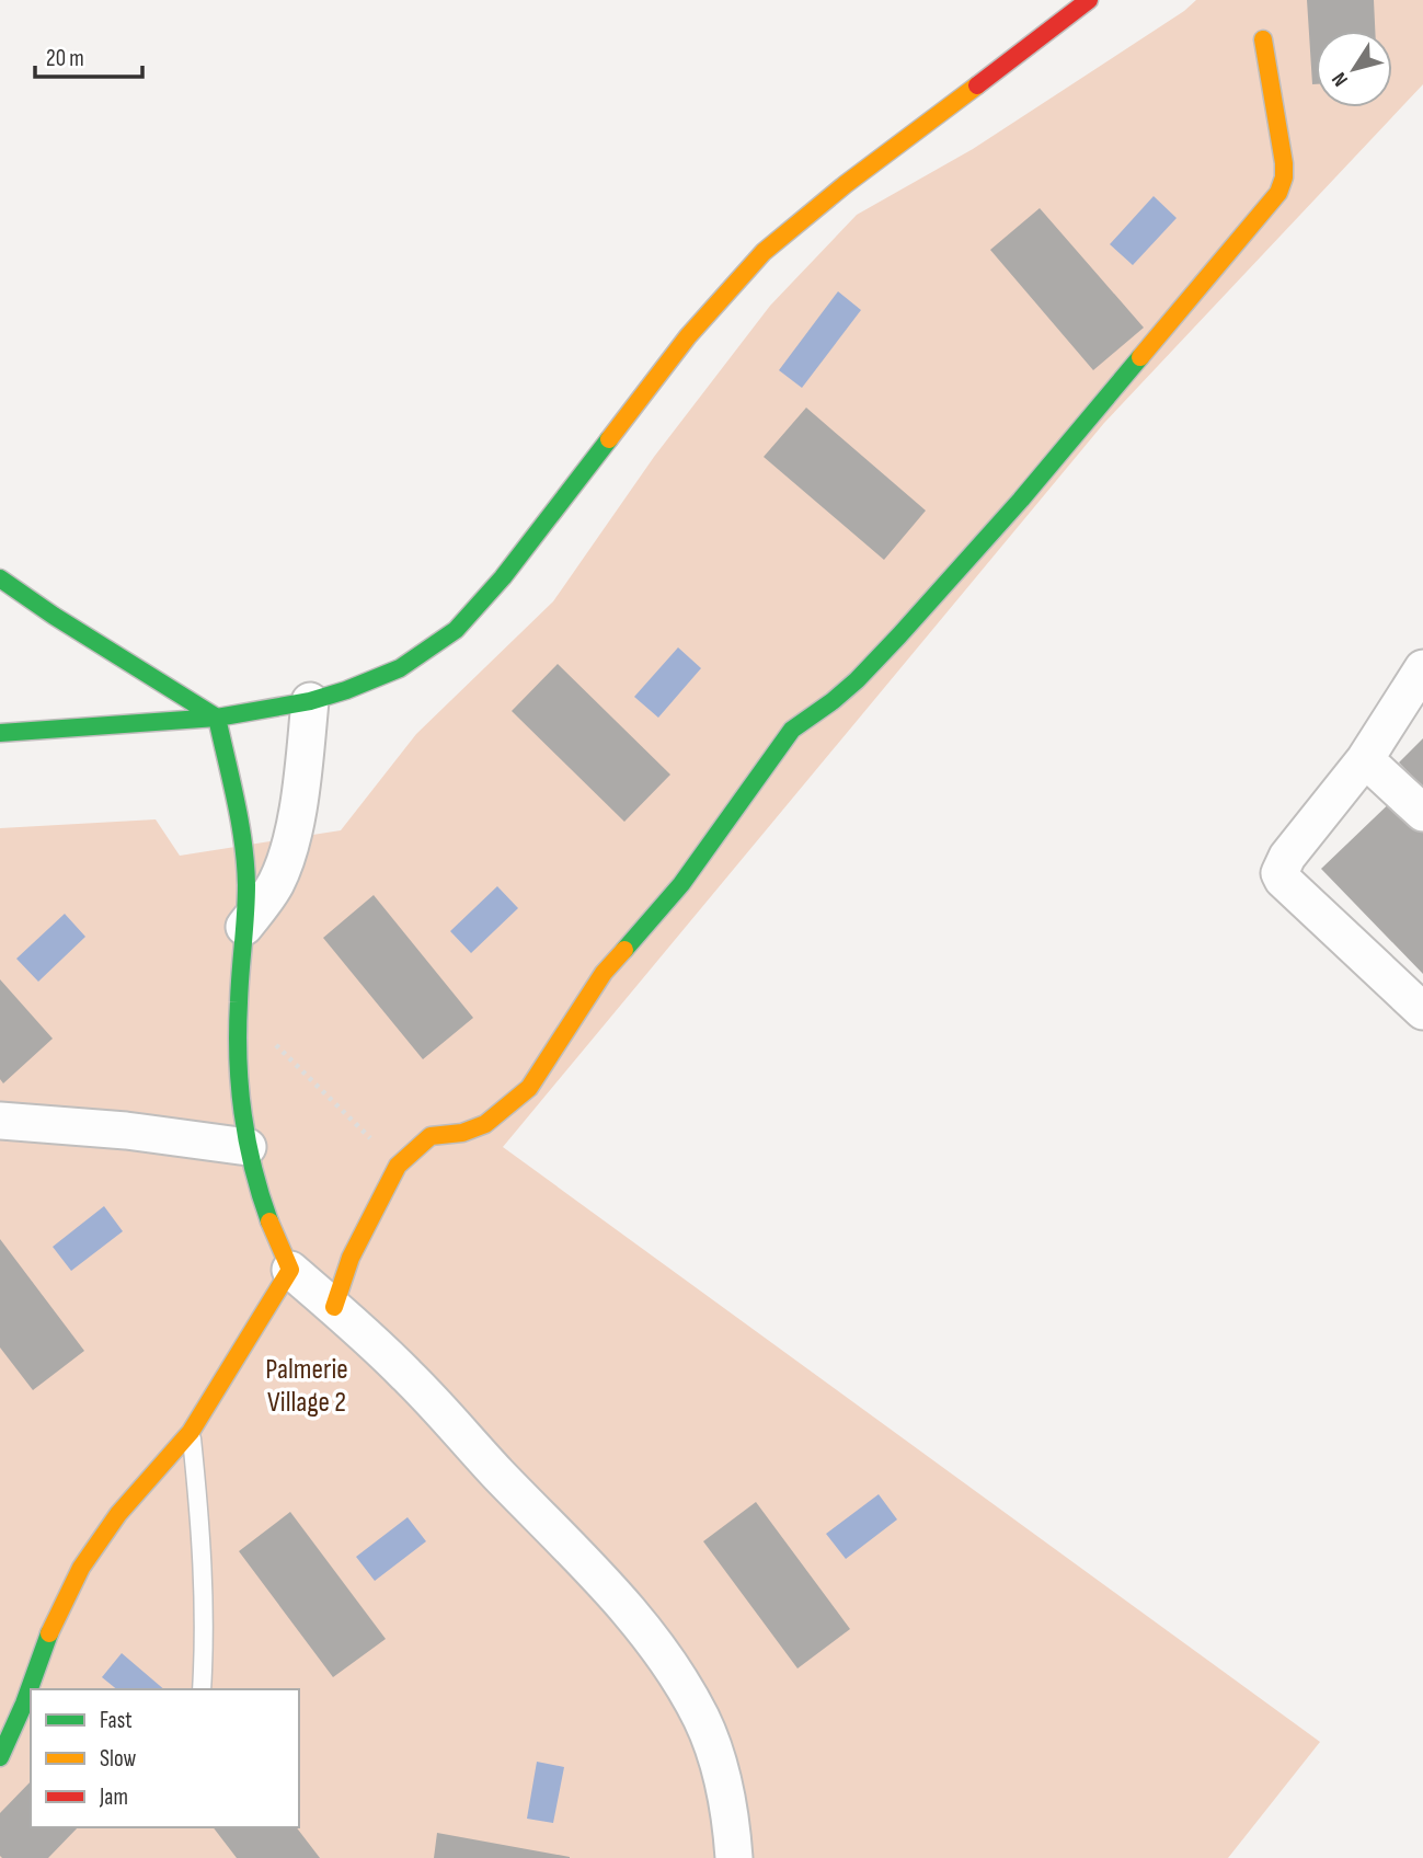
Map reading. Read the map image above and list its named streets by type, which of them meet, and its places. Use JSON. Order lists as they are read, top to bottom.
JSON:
{
  "parks": ["Palmerie Village 2"],
  "legend": ["Fast", "Slow", "Jam"],
  "scale_bar": "20 m",
  "north": "bottom left"
}
